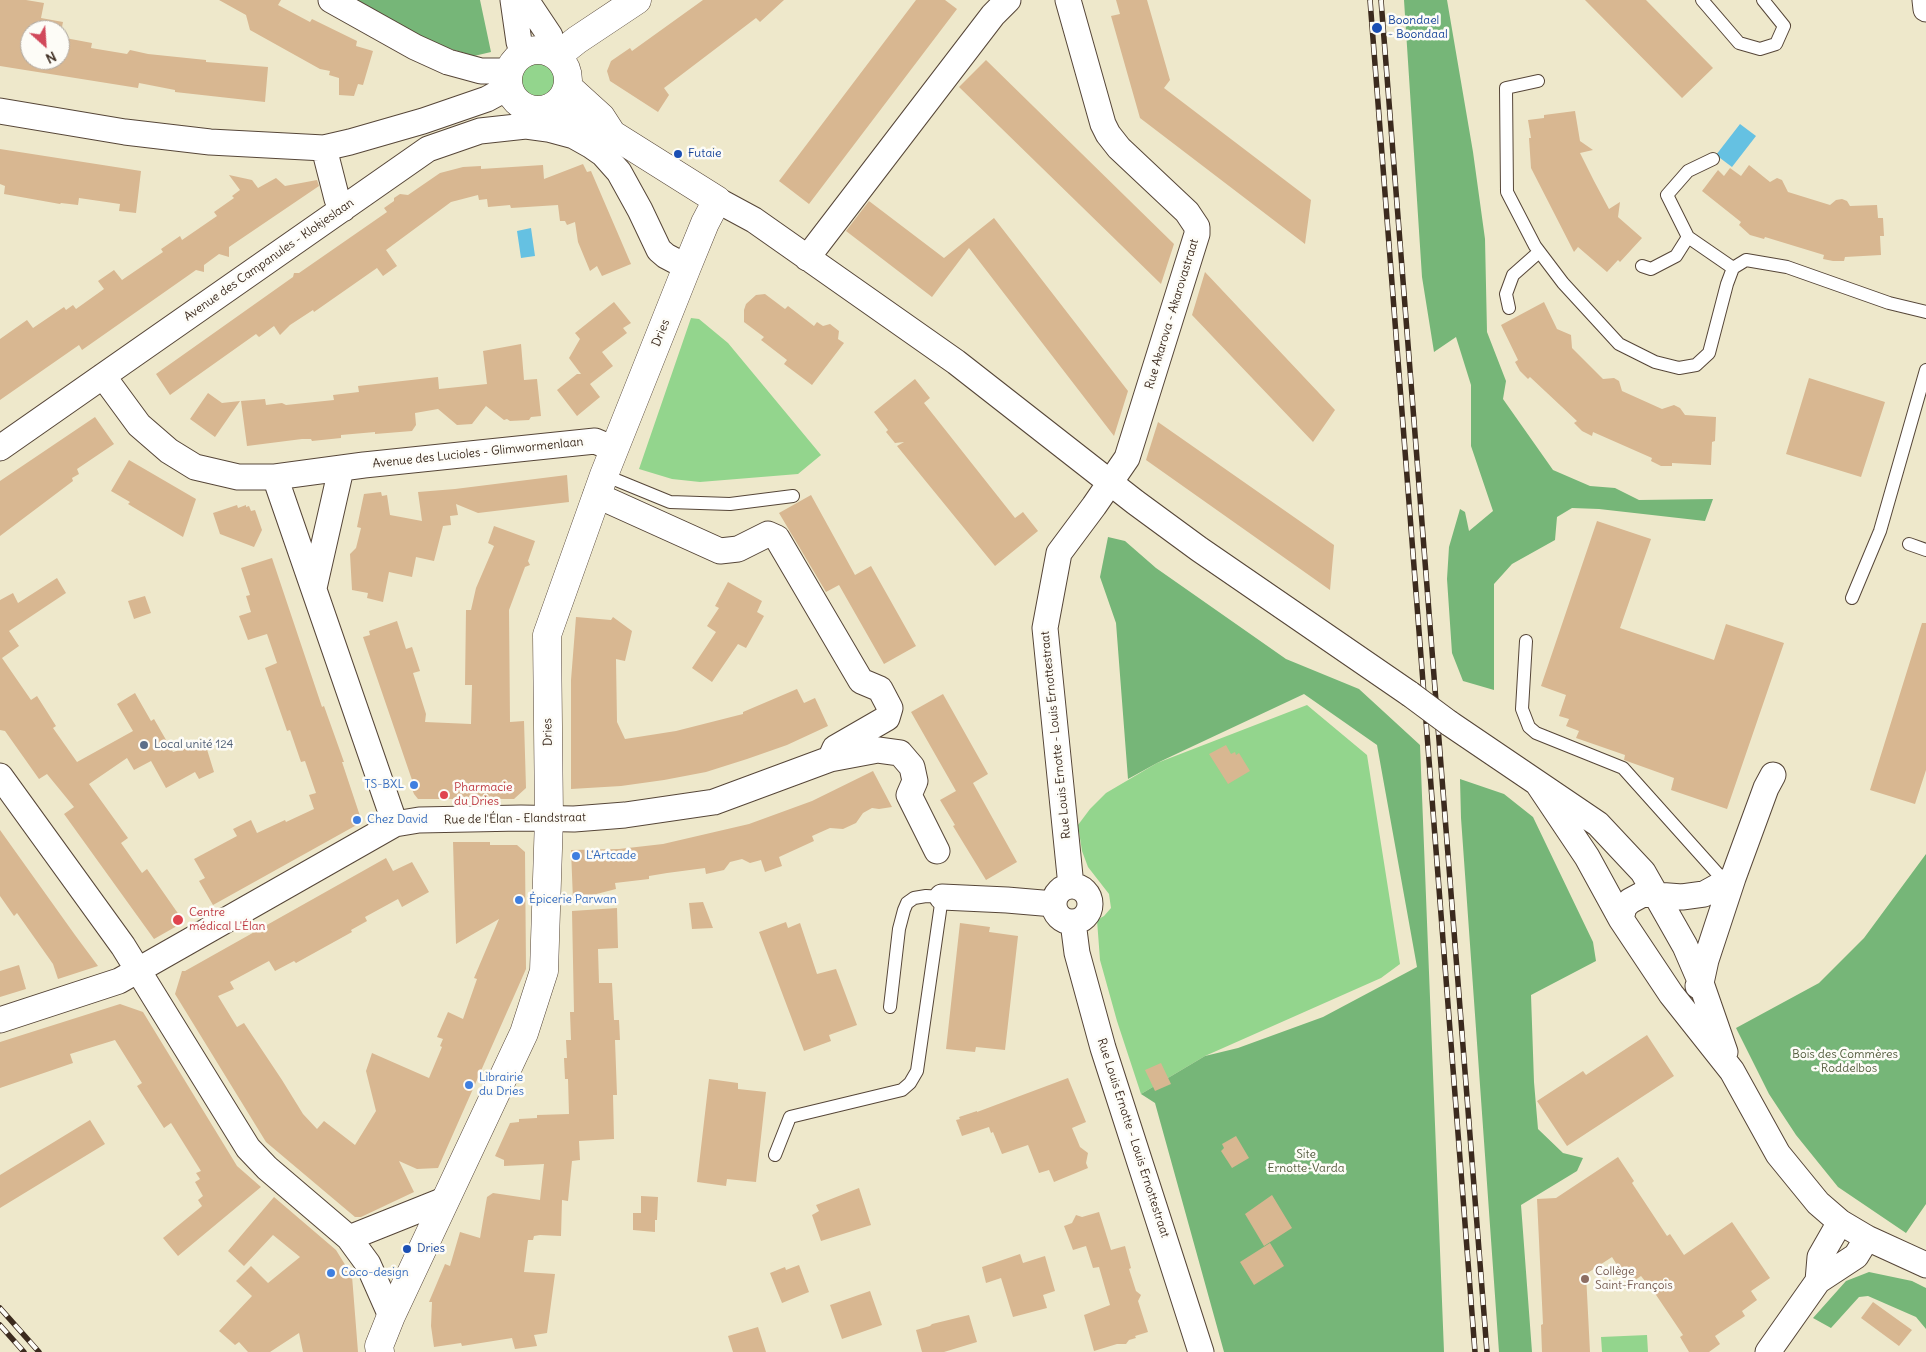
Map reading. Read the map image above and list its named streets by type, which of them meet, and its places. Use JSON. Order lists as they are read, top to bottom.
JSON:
{
  "streets": {
    "street": [
      "Avenue des Campanules - Klokjeslaan",
      "Rue Akarova - Akarovastraat",
      "Dries",
      "Avenue des Lucioles - Glimwormenlaan",
      "Rue Louis Ernotte - Louis Ernottestraat",
      "Rue de l'Élan - Elandstraat"
    ]
  },
  "crossings": [
    ["Avenue des Campanules - Klokjeslaan", "Avenue des Lucioles - Glimwormenlaan"],
    ["Rue Akarova - Akarovastraat", "Rue Louis Ernotte - Louis Ernottestraat"],
    ["Dries", "Avenue des Lucioles - Glimwormenlaan"],
    ["Dries", "Rue de l'Élan - Elandstraat"]
  ],
  "parks": ["Bois des Commères - Roddelbos", "Site Ernotte-Varda"],
  "places": [
    "Boondael - Boondaal",
    "Futaie",
    "Local unité 124",
    "TS-BXL",
    "Pharmacie du Dries",
    "Chez David",
    "L'Artcade",
    "Épicerie Parwan",
    "Centre médical L'Élan",
    "Librairie du Dries",
    "Dries",
    "Coco-design",
    "Collège Saint-François"
  ],
  "north": "bottom right"
}
